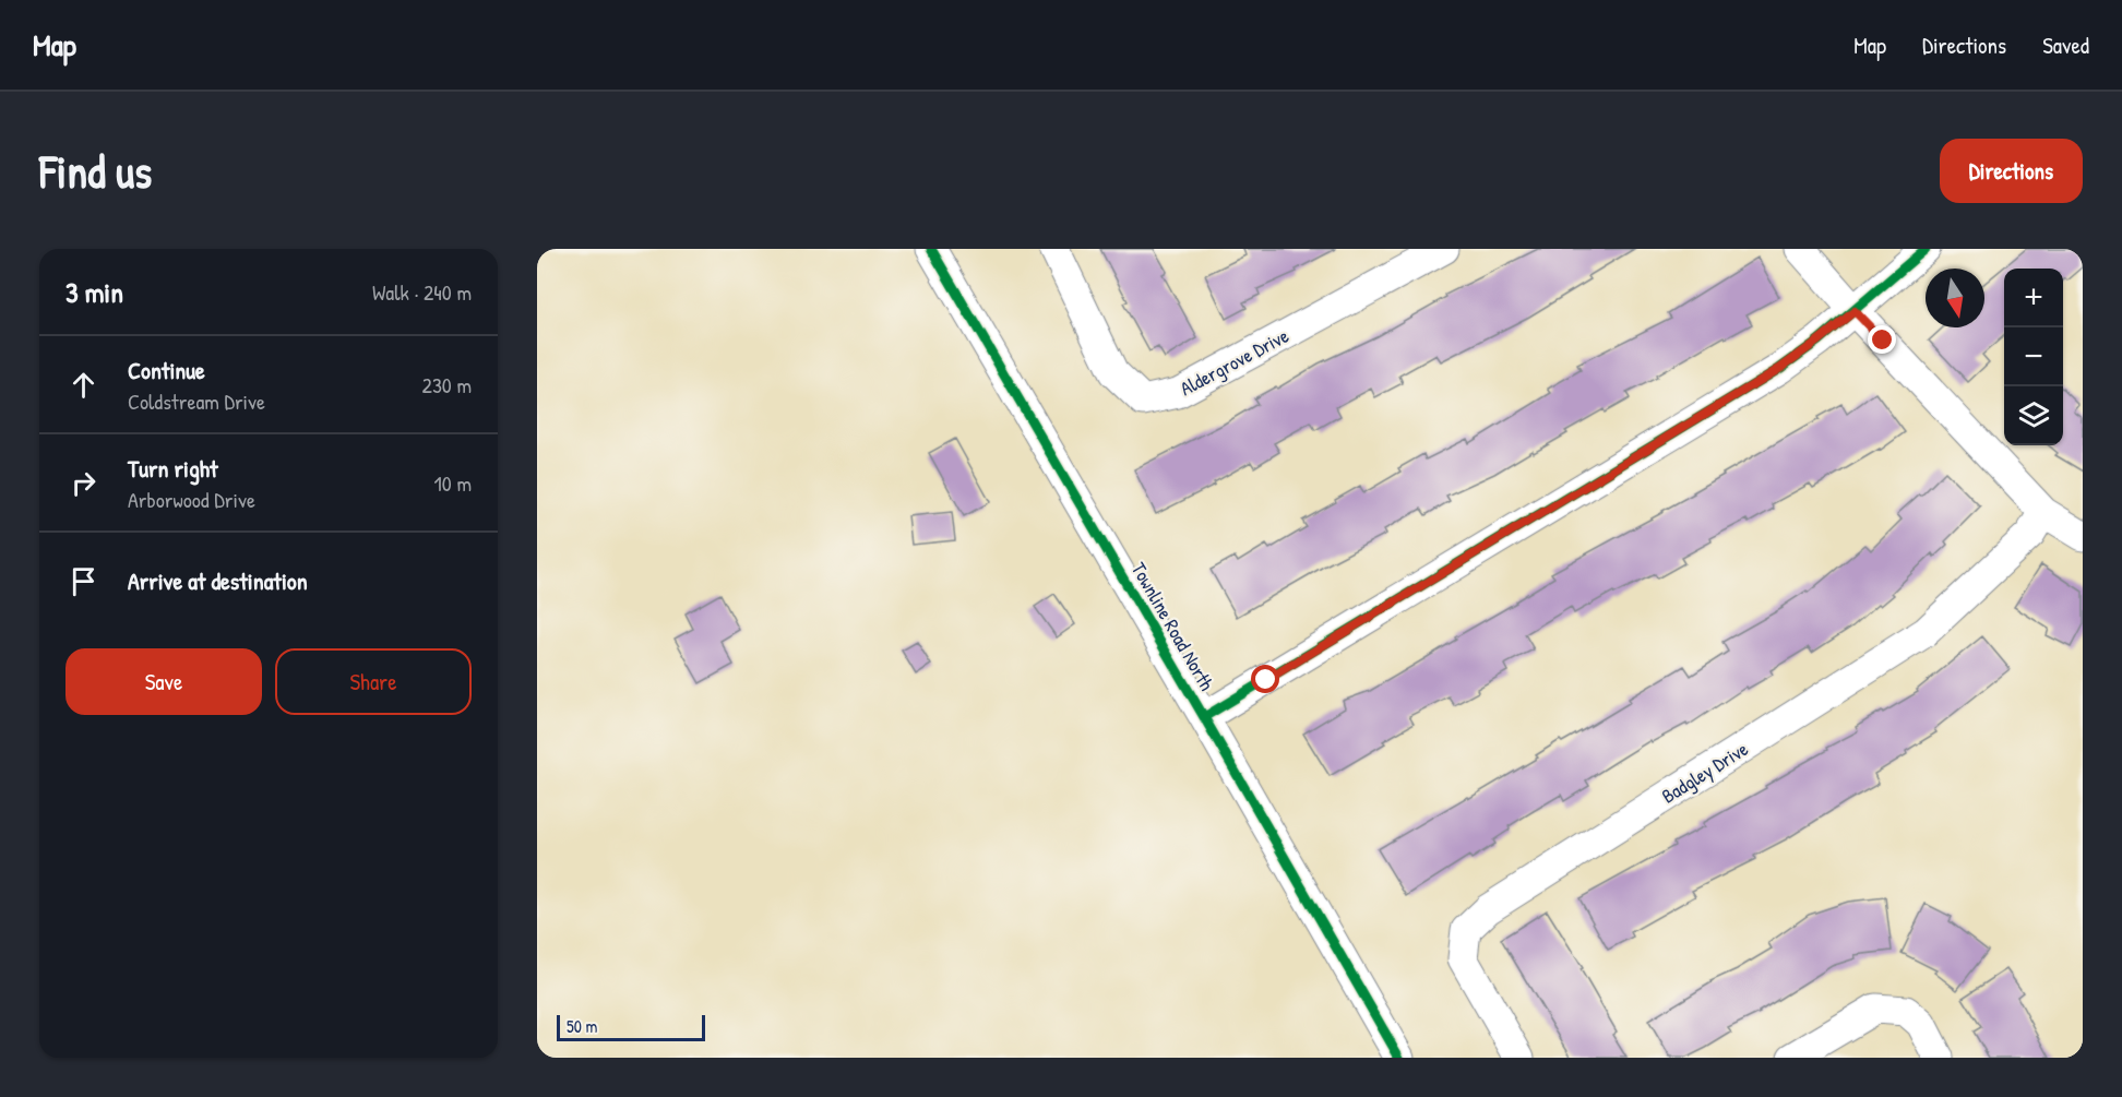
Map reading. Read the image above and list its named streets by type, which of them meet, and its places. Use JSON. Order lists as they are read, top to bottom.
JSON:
{
  "streets": {
    "street": ["Aldergrove Drive", "Townline Road North", "Badgley Drive"]
  },
  "scale_bar": "50 m",
  "north": "bottom",
  "page": {
    "header": "Map",
    "nav": ["Map", "Directions", "Saved"],
    "buttons": [
      "Directions",
      ["Save", "Share"]
    ],
    "title": "Find us",
    "heading": ["3 min", "Walk · 240 m"],
    "map_buttons": ["+", "−"],
    "list": [
      ["Continue", "Coldstream Drive", "230 m"],
      ["Turn right", "Arborwood Drive", "10 m"],
      "Arrive at destination"
    ],
    "scale": "50 m"
  }
}
